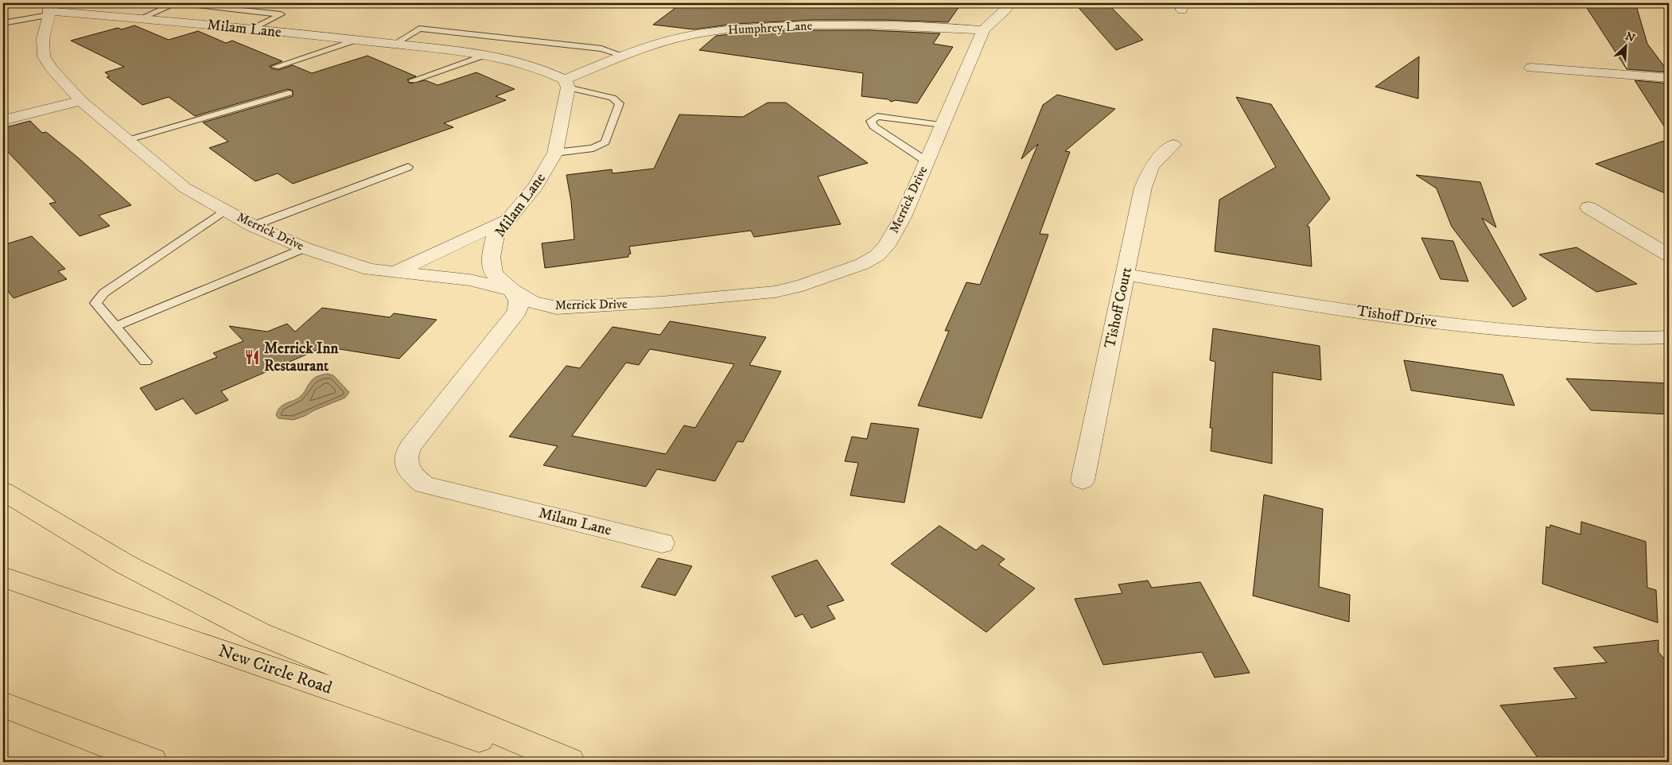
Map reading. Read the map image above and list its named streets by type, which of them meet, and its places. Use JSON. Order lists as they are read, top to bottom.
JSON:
{
  "streets": {
    "highway": ["New Circle Road"],
    "street": [
      "Humphrey Lane",
      "Milam Lane",
      "Merrick Drive",
      "Tishoff Court",
      "Tishoff Drive"
    ]
  },
  "crossings": [
    ["Humphrey Lane", "Milam Lane"],
    ["Humphrey Lane", "Merrick Drive"],
    ["Milam Lane", "Merrick Drive"],
    ["Tishoff Court", "Tishoff Drive"]
  ],
  "places": {
    "restaurant": ["Merrick Inn Restaurant"]
  },
  "north": "top right"
}
